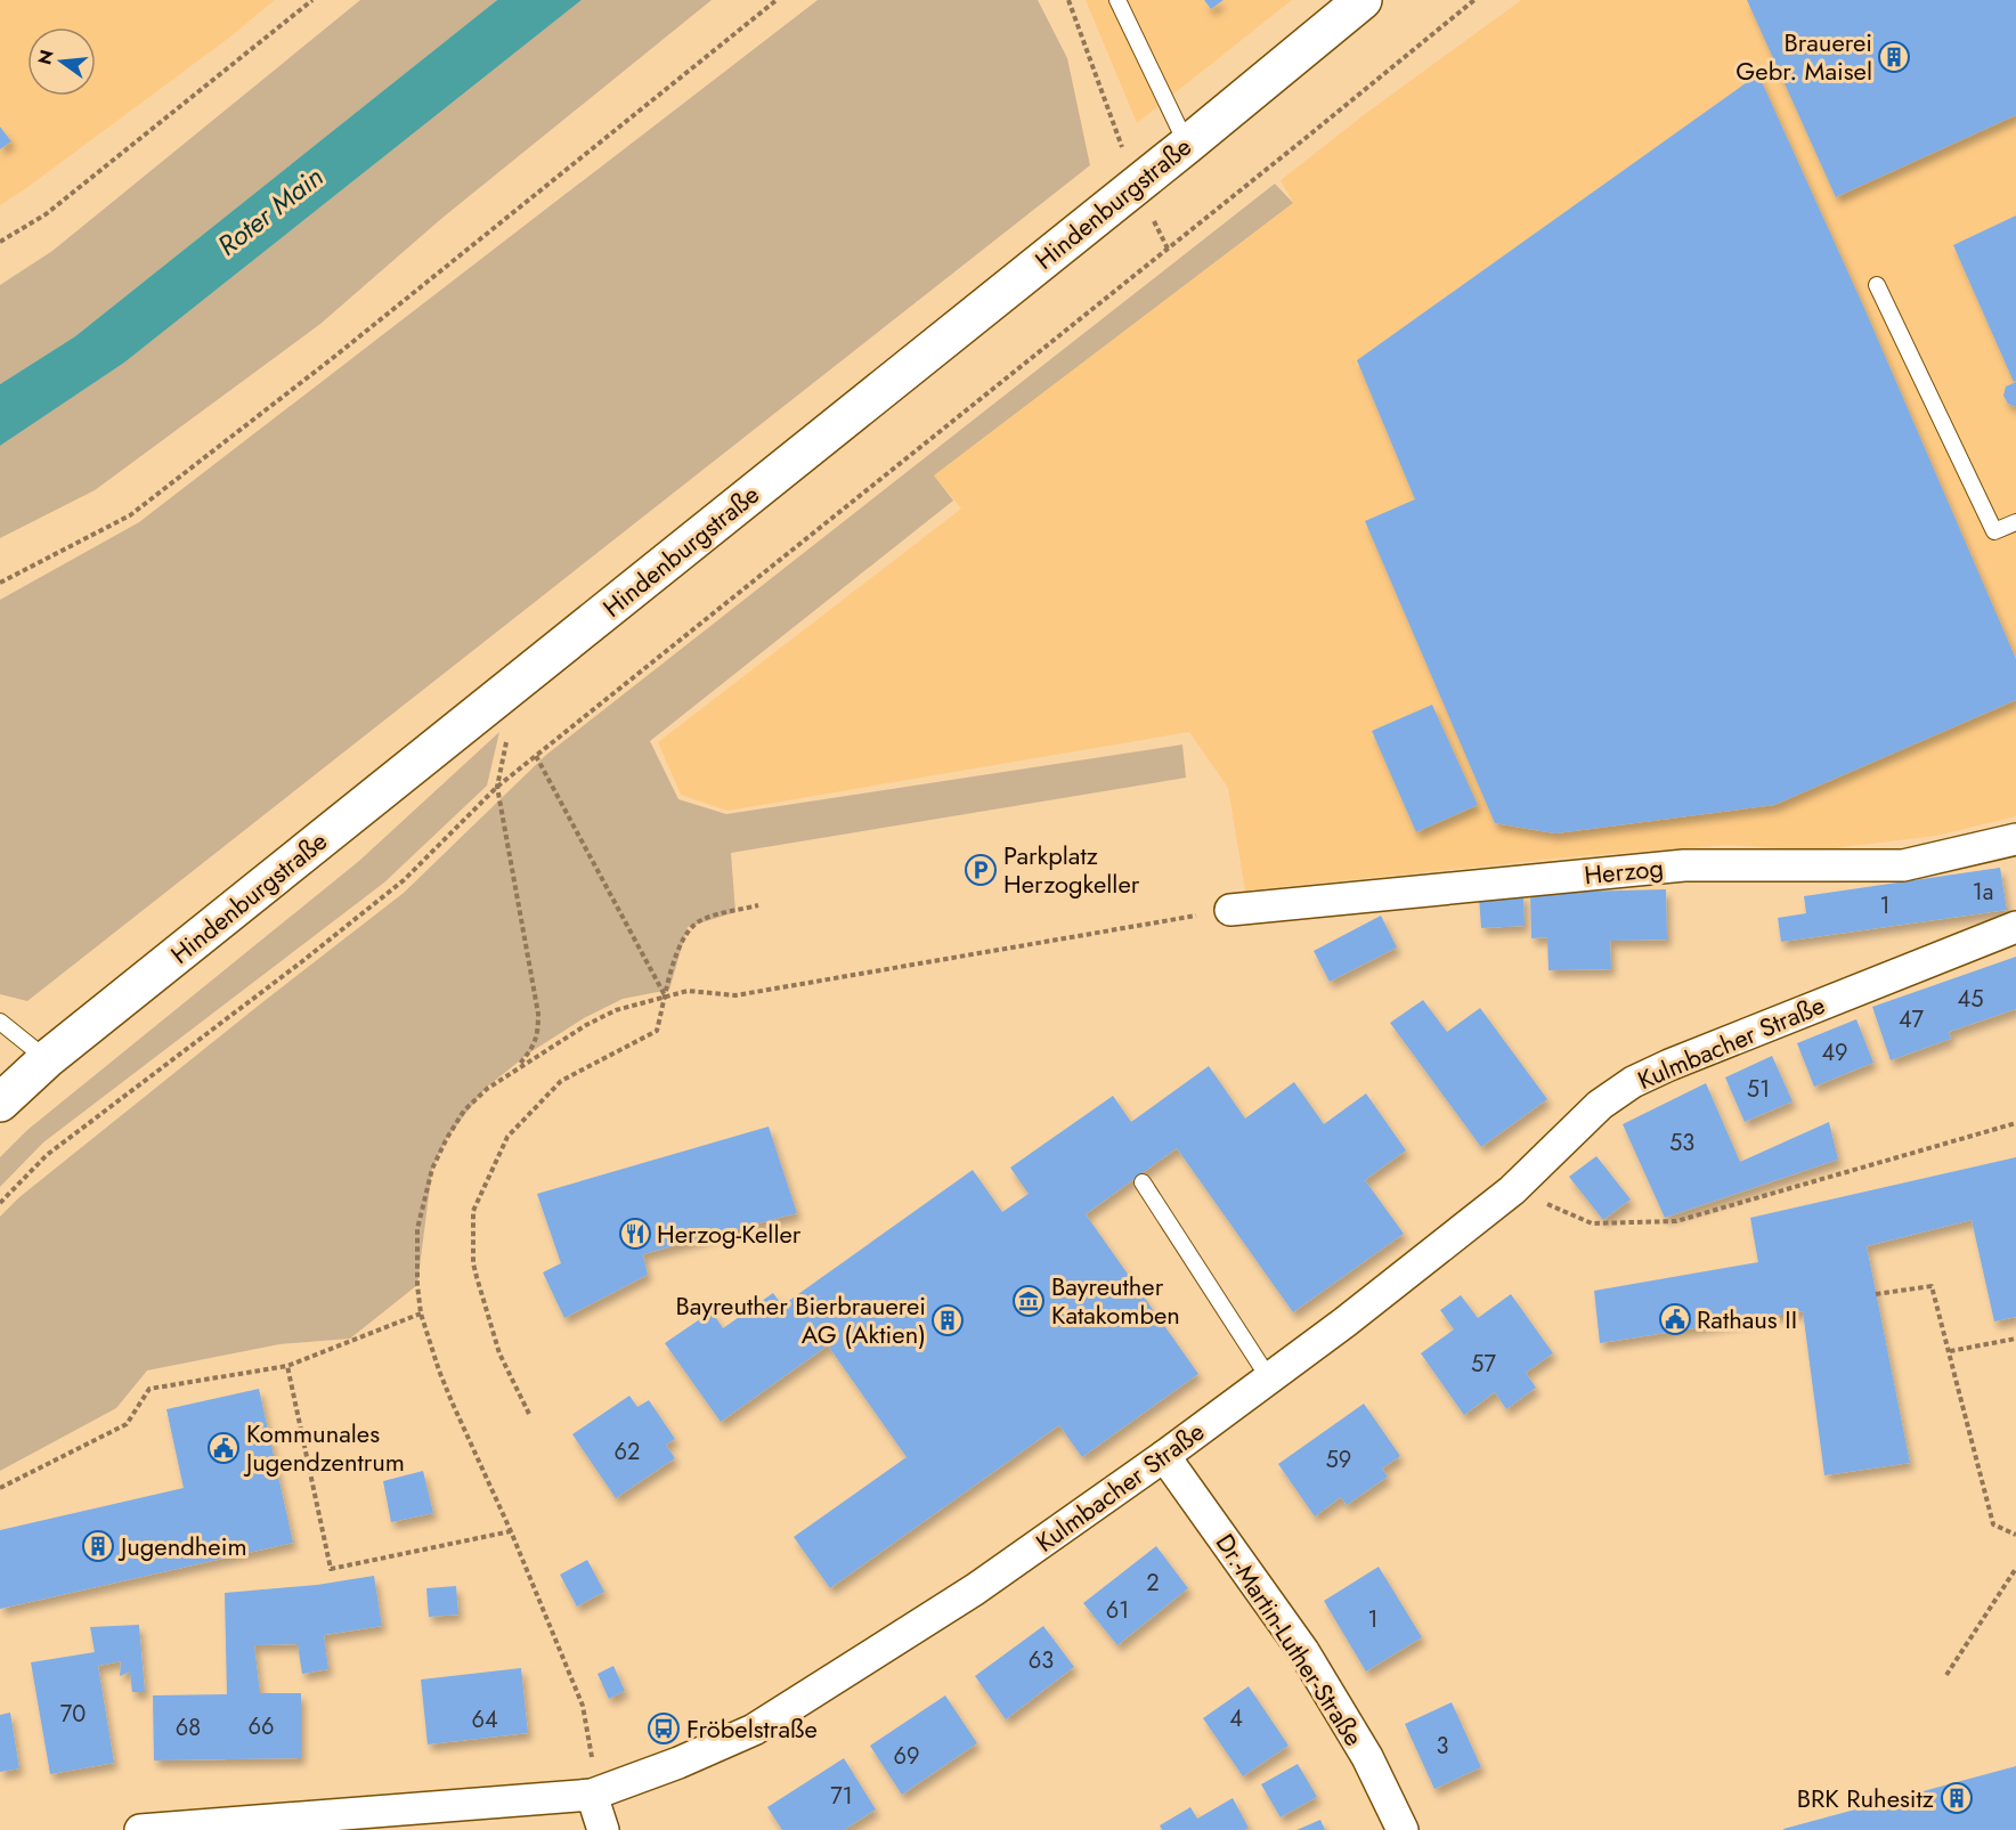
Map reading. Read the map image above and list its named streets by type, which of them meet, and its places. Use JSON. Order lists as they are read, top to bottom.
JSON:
{
  "streets": {
    "main road": ["Hindenburgstraße"],
    "street": ["Herzog", "Kulmbacher Straße", "Dr.-Martin-Luther-Straße"]
  },
  "crossings": [
    ["Kulmbacher Straße", "Dr.-Martin-Luther-Straße"]
  ],
  "water": ["Roter Main"],
  "places": {
    "building": [
      "Brauerei Gebr. Maisel",
      "Bayreuther Bierbrauerei AG (Aktien)",
      "Jugendheim",
      "BRK Ruhesitz"
    ],
    "parking": ["Parkplatz Herzogkeller"],
    "restaurant": ["Herzog-Keller"],
    "museum": ["Bayreuther Katakomben"],
    "public building": ["Rathaus II", "Kommunales Jugendzentrum"],
    "bus stop": ["Fröbelstraße"]
  },
  "house_numbers": [
    "1a",
    "1",
    "45",
    "47",
    "49",
    "51",
    "53",
    "57",
    "62",
    "59",
    "2",
    "61",
    "1",
    "63",
    "70",
    "4",
    "64",
    "66",
    "68",
    "3",
    "69",
    "71"
  ],
  "north": "left"
}
